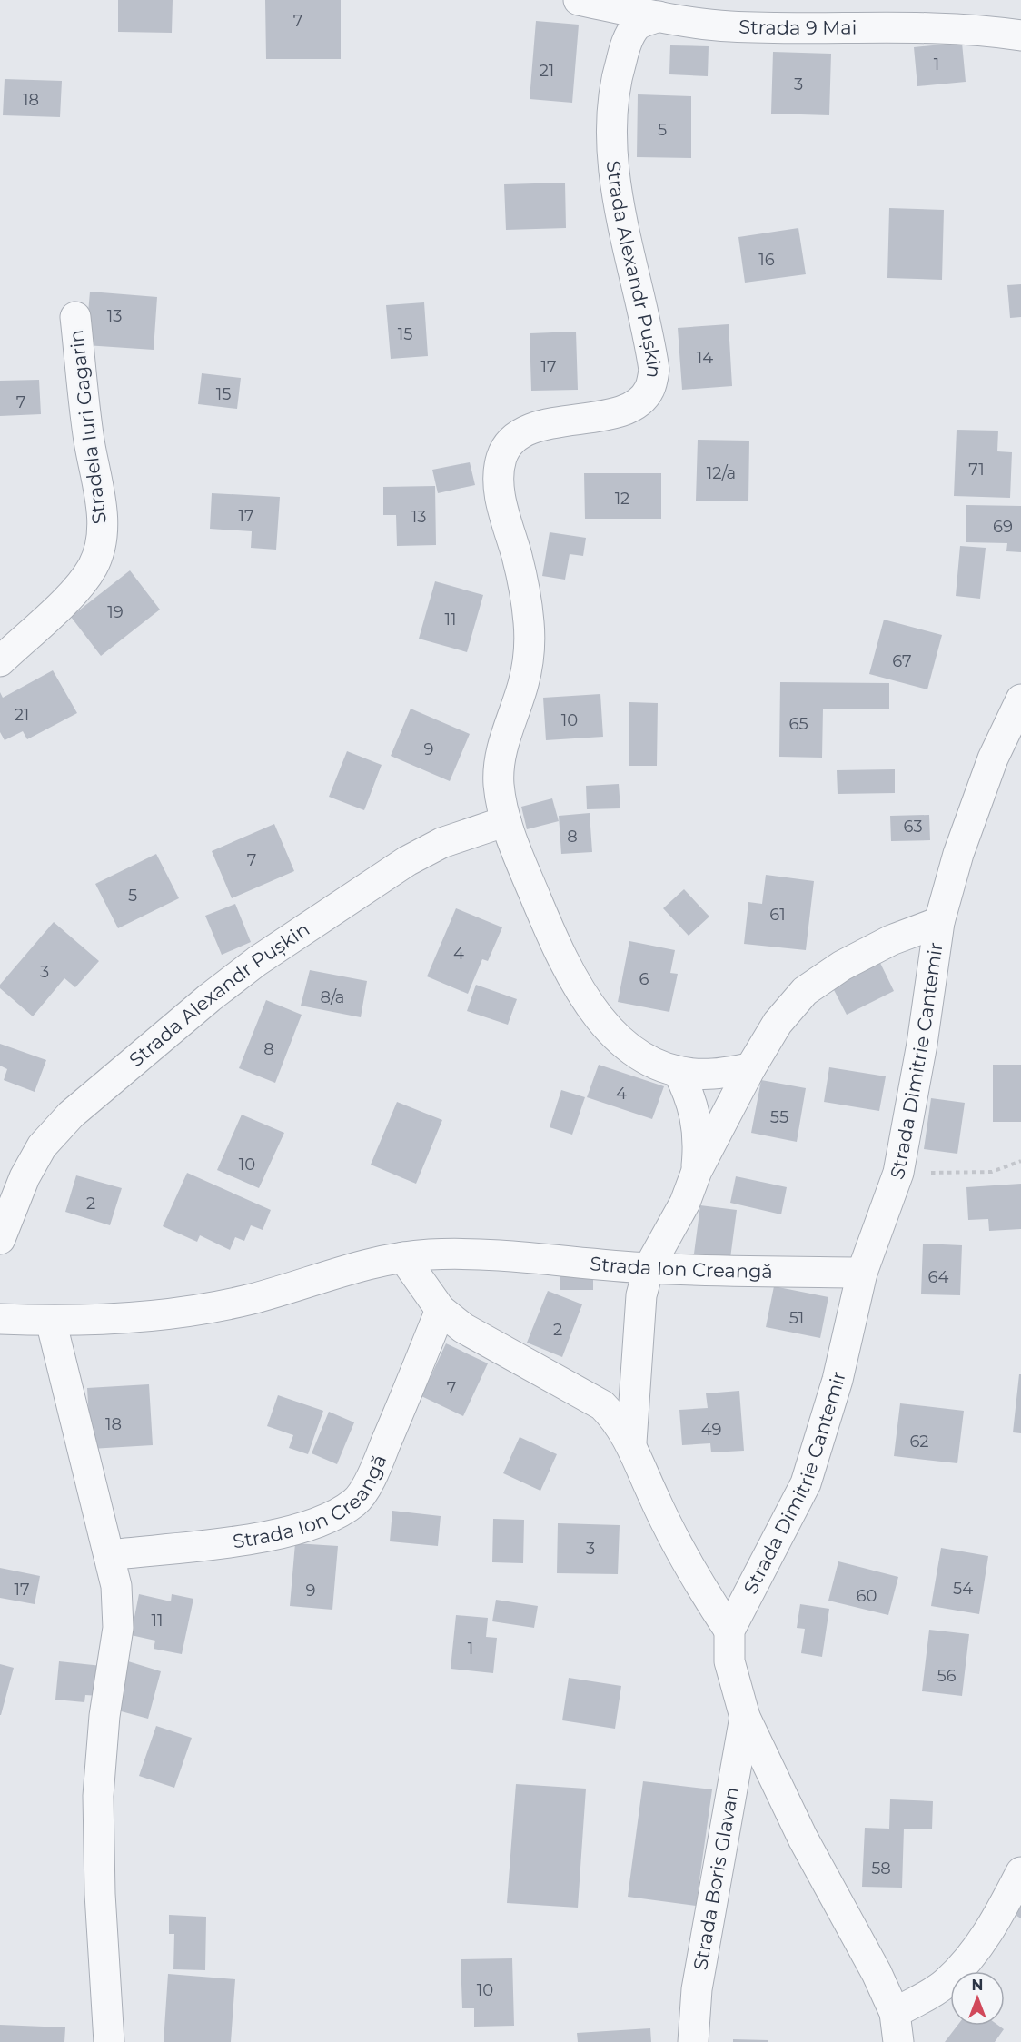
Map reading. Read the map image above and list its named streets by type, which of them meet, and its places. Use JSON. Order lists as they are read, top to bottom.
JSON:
{
  "streets": {
    "street": [
      "Strada 9 Mai",
      "Strada Alexandr Pușkin",
      "Stradela Iuri Gagarin",
      "Strada Dimitrie Cantemir",
      "Strada Ion Creangă",
      "Strada Boris Glavan"
    ]
  },
  "crossings": [
    ["Strada 9 Mai", "Strada Alexandr Pușkin"],
    ["Strada Alexandr Pușkin", "Strada Dimitrie Cantemir"],
    ["Strada Dimitrie Cantemir", "Strada Ion Creangă"],
    ["Strada Dimitrie Cantemir", "Strada Boris Glavan"]
  ],
  "house_numbers": [
    "7",
    "1",
    "21",
    "3",
    "18",
    "5",
    "16",
    "13",
    "15",
    "14",
    "17",
    "15",
    "7",
    "71",
    "12/a",
    "12",
    "17",
    "13",
    "69",
    "19",
    "11",
    "67",
    "21",
    "10",
    "65",
    "9",
    "63",
    "8",
    "7",
    "5",
    "61",
    "4",
    "3",
    "6",
    "8/a",
    "8",
    "4",
    "55",
    "10",
    "2",
    "64",
    "51",
    "2",
    "7",
    "18",
    "49",
    "62",
    "3",
    "54",
    "17",
    "9",
    "60",
    "11",
    "1",
    "56",
    "58",
    "10"
  ],
  "north": "top"
}
